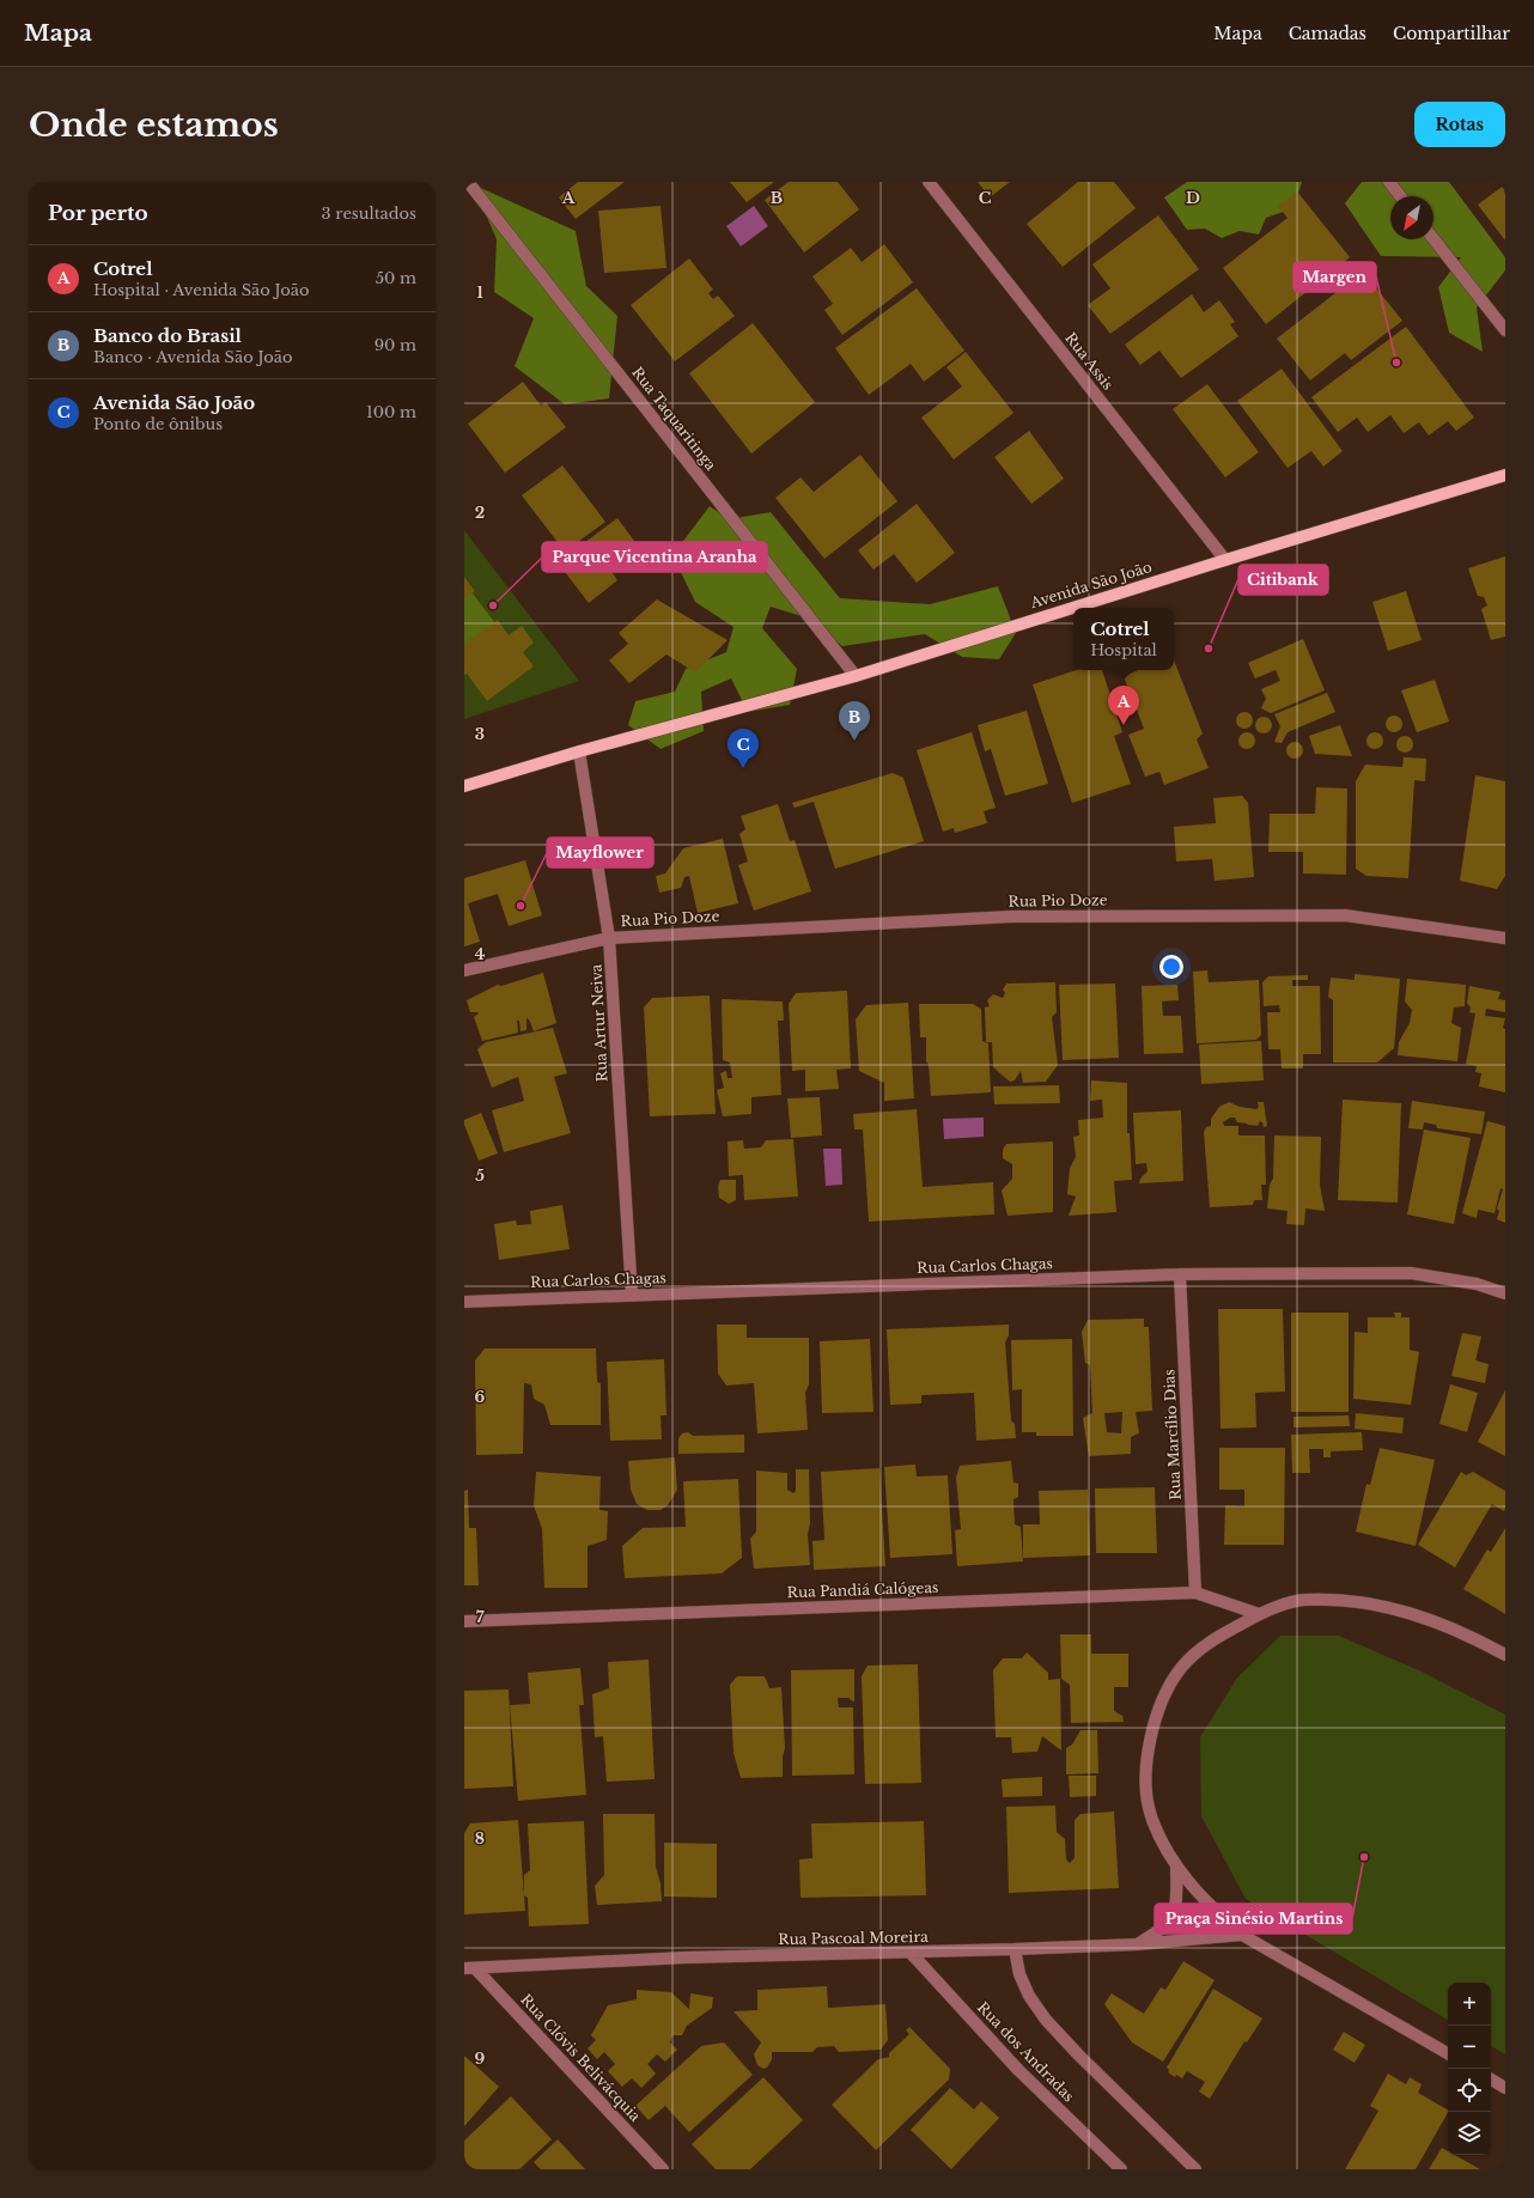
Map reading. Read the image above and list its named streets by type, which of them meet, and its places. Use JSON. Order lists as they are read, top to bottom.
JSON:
{
  "streets": {
    "main road": ["Avenida São João"],
    "street": [
      "Rua Assis",
      "Rua Taquaritinga",
      "Rua Pio Doze",
      "Rua Artur Neiva",
      "Rua Carlos Chagas",
      "Rua Marcílio Dias",
      "Rua Pandiá Calógeas",
      "Rua Pascoal Moreira",
      "Rua dos Andradas",
      "Rua Clóvis Belivácquia"
    ]
  },
  "crossings": [
    ["Rua Assis", "Avenida São João"],
    ["Rua Taquaritinga", "Avenida São João"],
    ["Avenida São João", "Rua Artur Neiva"],
    ["Rua Pio Doze", "Rua Artur Neiva"],
    ["Rua Artur Neiva", "Rua Carlos Chagas"],
    ["Rua Carlos Chagas", "Rua Marcílio Dias"],
    ["Rua Marcílio Dias", "Rua Pandiá Calógeas"],
    ["Rua Pascoal Moreira", "Rua dos Andradas"],
    ["Rua Pascoal Moreira", "Rua Clóvis Belivácquia"]
  ],
  "places": [
    "Margen",
    "Parque Vicentina Aranha",
    "Citibank",
    "Mayflower",
    "Praça Sinésio Martins"
  ],
  "north": "bottom left",
  "page": {
    "header": "Mapa",
    "nav": ["Mapa", "Camadas", "Compartilhar"],
    "buttons": "Rotas",
    "title": "Onde estamos",
    "heading": ["Por perto", "3 resultados"],
    "list": [
      {
        "mark": "A",
        "name": "Cotrel",
        "note": "Hospital · Avenida São João",
        "value": "50 m"
      },
      {
        "mark": "B",
        "name": "Banco do Brasil",
        "note": "Banco · Avenida São João",
        "value": "90 m"
      },
      {
        "mark": "C",
        "name": "Avenida São João",
        "note": "Ponto de ônibus",
        "value": "100 m"
      }
    ],
    "popup": ["Cotrel", "Hospital"],
    "pins": ["A", "B", "C"],
    "map_buttons": ["+", "−"]
  },
  "grid": {
    "columns": [
      "A",
      "B",
      "C",
      "D"
    ],
    "rows": [
      "1",
      "2",
      "3",
      "4",
      "5",
      "6",
      "7",
      "8",
      "9"
    ]
  }
}
